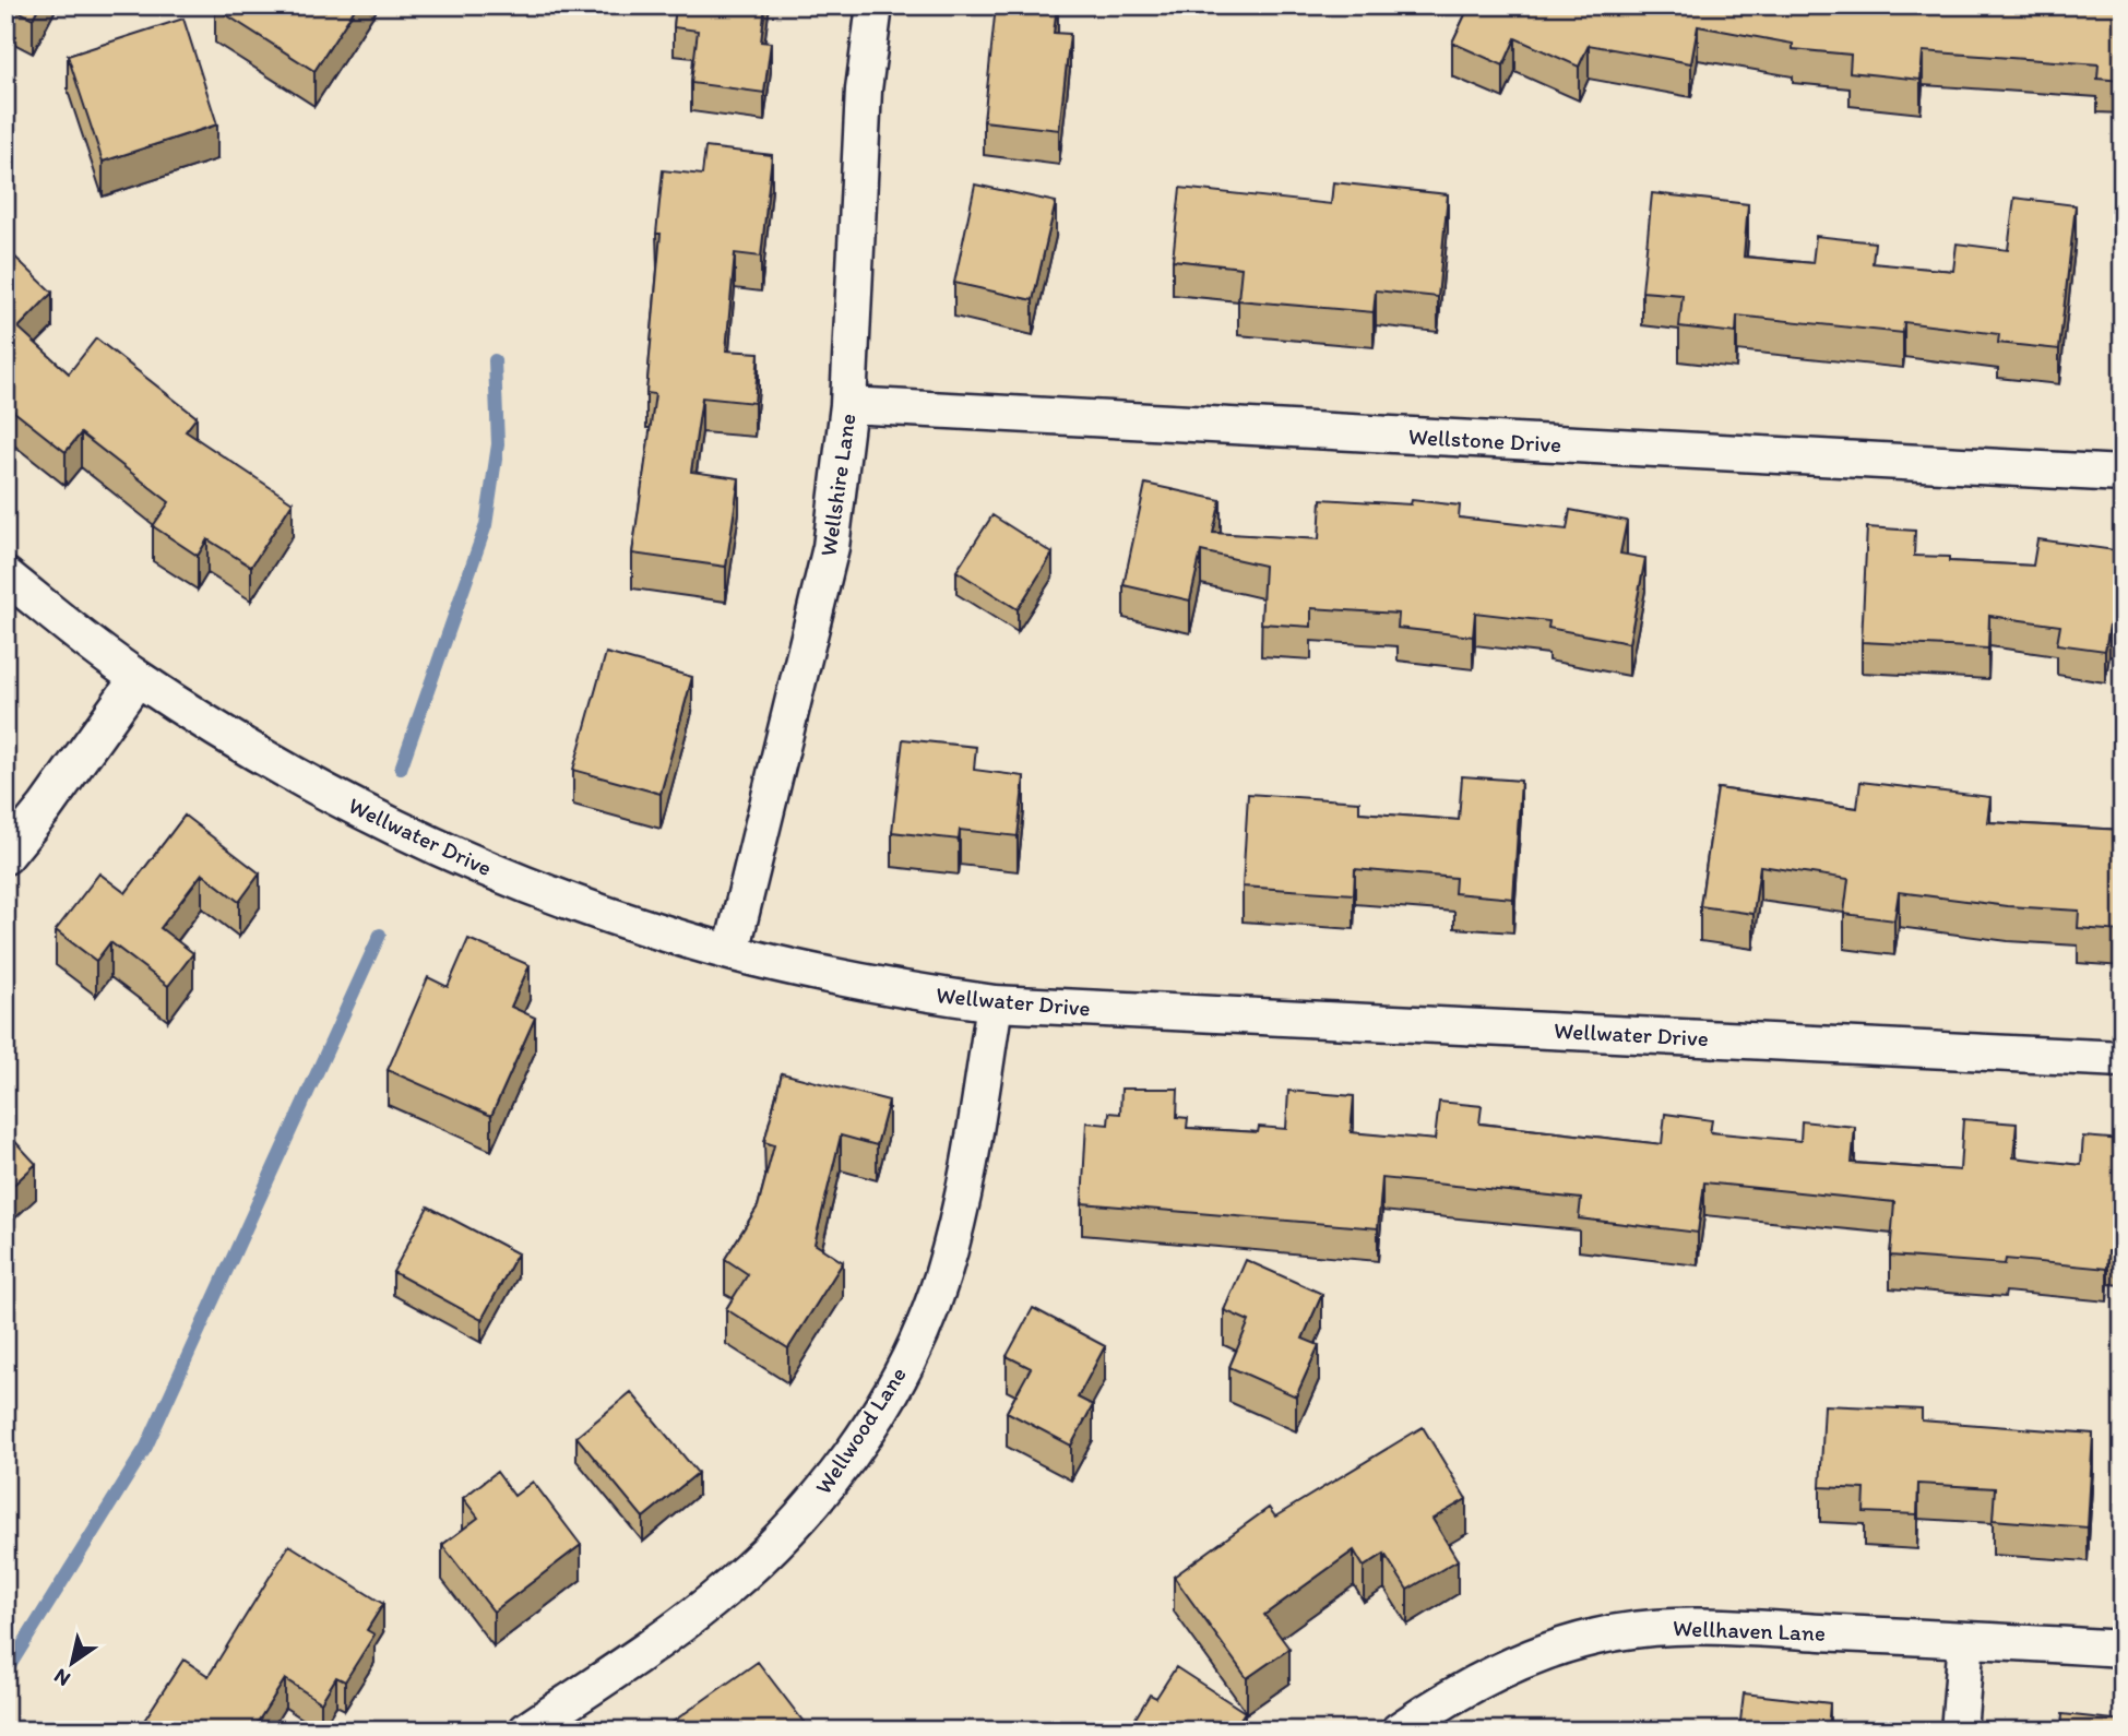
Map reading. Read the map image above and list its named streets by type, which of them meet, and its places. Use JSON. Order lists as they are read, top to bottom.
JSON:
{
  "streets": {
    "street": [
      "Wellstone Drive",
      "Wellshire Lane",
      "Wellwater Drive",
      "Wellwood Lane",
      "Wellhaven Lane"
    ]
  },
  "crossings": [
    ["Wellstone Drive", "Wellshire Lane"],
    ["Wellshire Lane", "Wellwater Drive"],
    ["Wellwater Drive", "Wellwood Lane"]
  ],
  "north": "bottom left"
}
